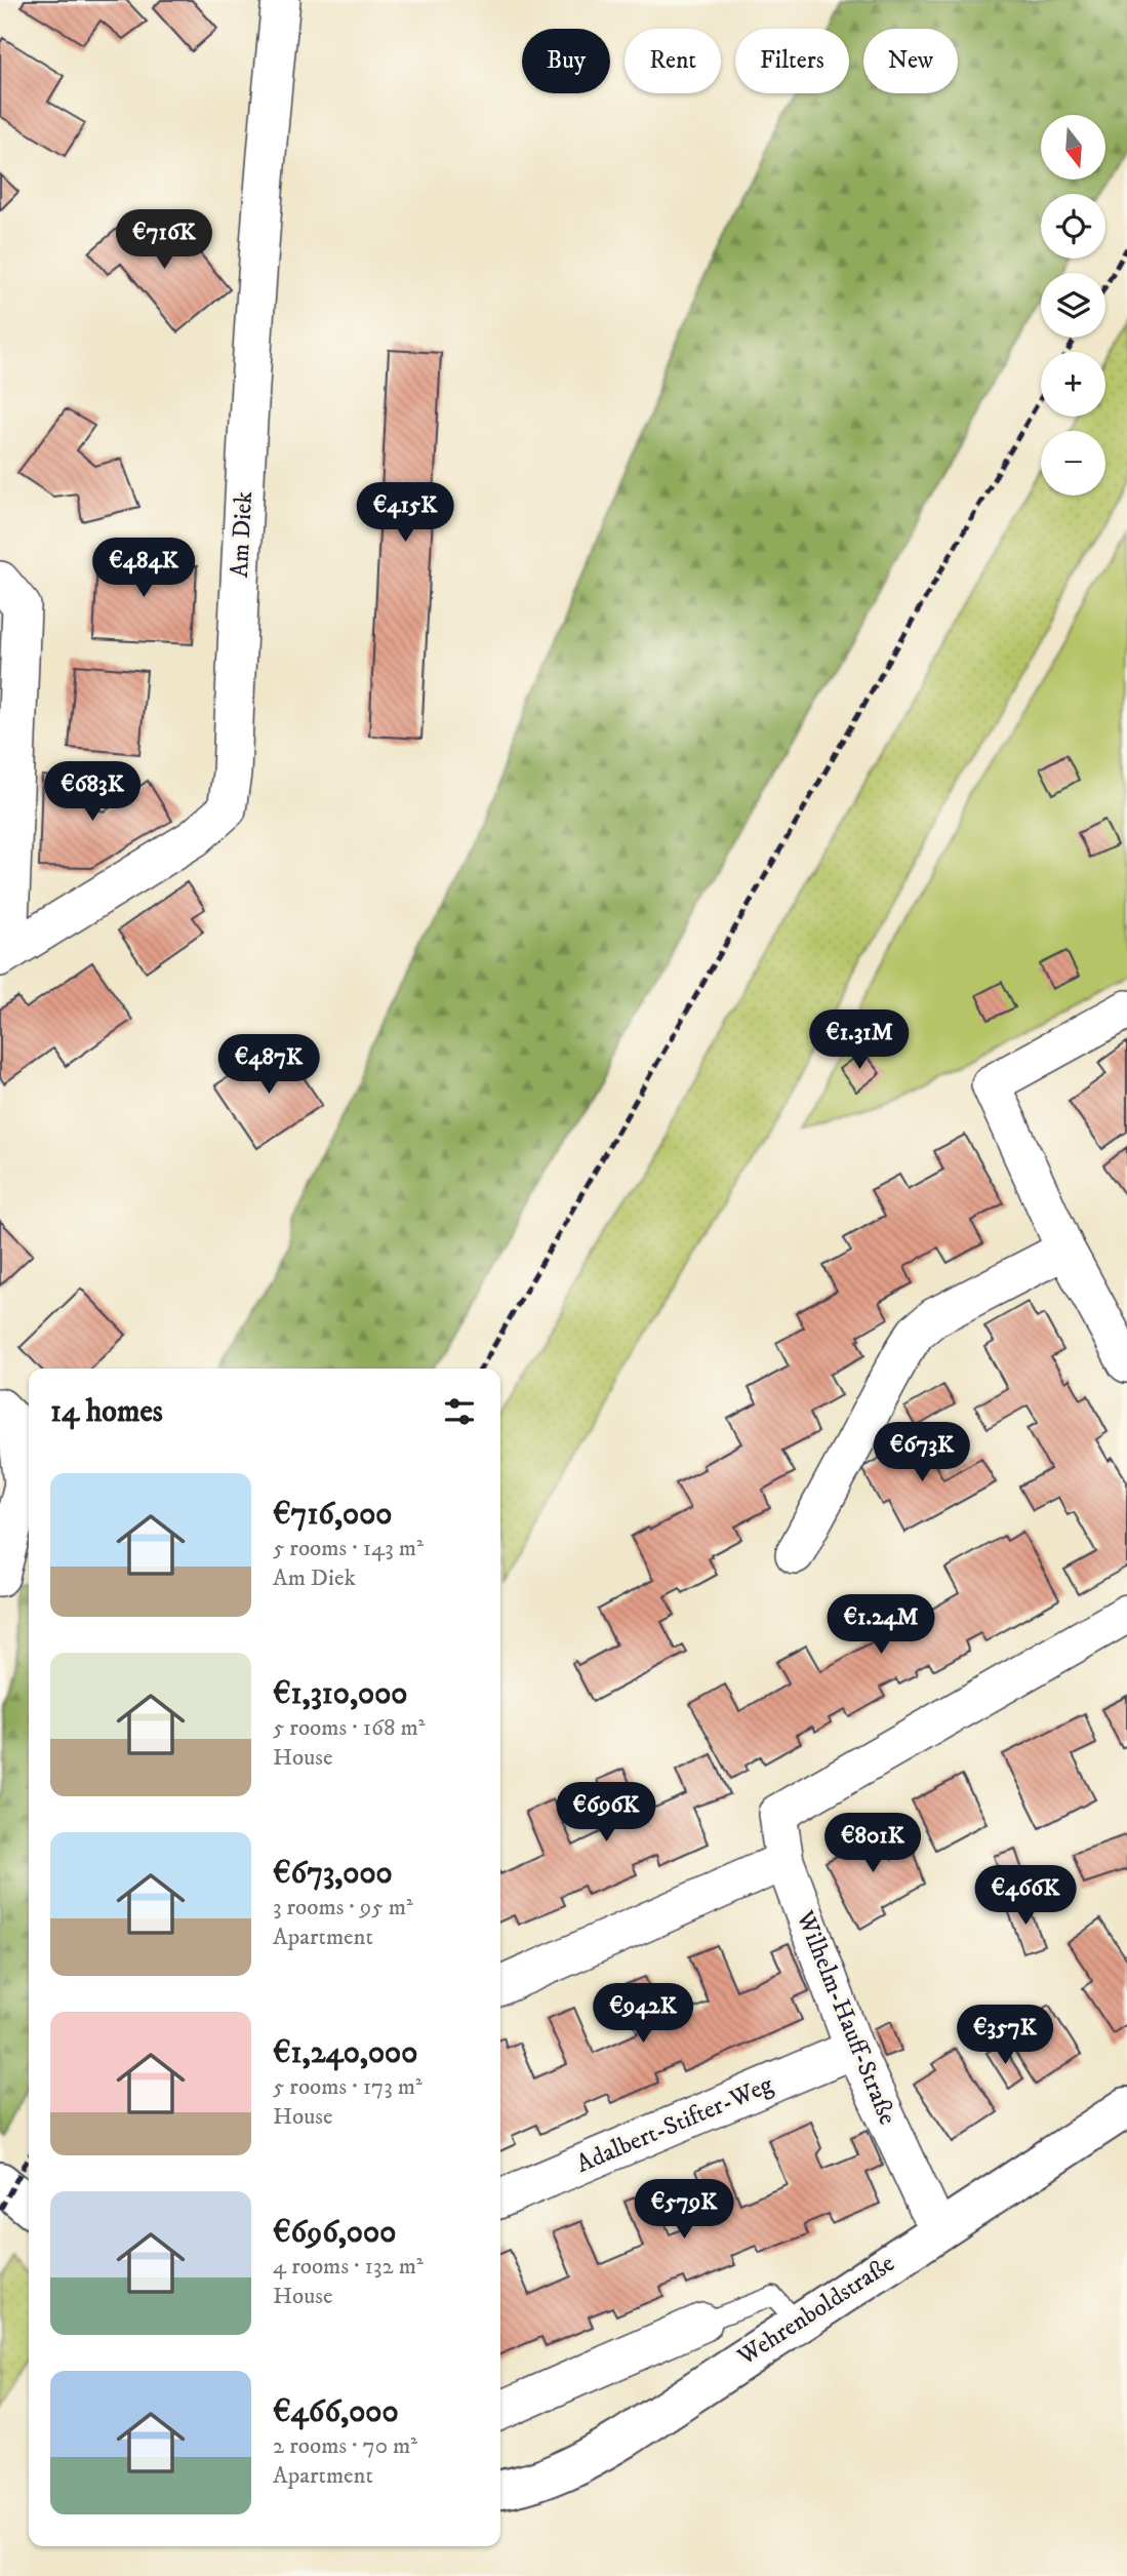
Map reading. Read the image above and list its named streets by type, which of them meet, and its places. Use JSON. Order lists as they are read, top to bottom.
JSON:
{
  "streets": {
    "street": [
      "Am Diek",
      "Wilhelm-Hauff-Straße",
      "Adalbert-Stifter-Weg",
      "Wehrenboldstraße"
    ]
  },
  "crossings": [
    ["Wilhelm-Hauff-Straße", "Adalbert-Stifter-Weg"],
    ["Wilhelm-Hauff-Straße", "Wehrenboldstraße"]
  ],
  "north": "bottom",
  "page": {
    "chip": [
      "Buy",
      "Rent",
      "Filters",
      "New"
    ],
    "map_buttons": ["+", "−"],
    "price": [
      "€716K",
      "€415K",
      "€484K",
      "€683K",
      "€1.31M",
      "€487K",
      "€673K",
      "€1.24M",
      "€696K",
      "€801K",
      "€466K",
      "€942K",
      "€357K",
      "€579K"
    ],
    "heading": "14 homes",
    "list": [
      {
        "name": "€716,000",
        "note": "5 rooms · 143 m² · Am Diek"
      },
      {
        "name": "€1,310,000",
        "note": "5 rooms · 168 m² · House"
      },
      {
        "name": "€673,000",
        "note": "3 rooms · 95 m² · Apartment"
      },
      {
        "name": "€1,240,000",
        "note": "5 rooms · 173 m² · House"
      },
      {
        "name": "€696,000",
        "note": "4 rooms · 132 m² · House"
      },
      {
        "name": "€466,000",
        "note": "2 rooms · 70 m² · Apartment"
      }
    ]
  }
}
